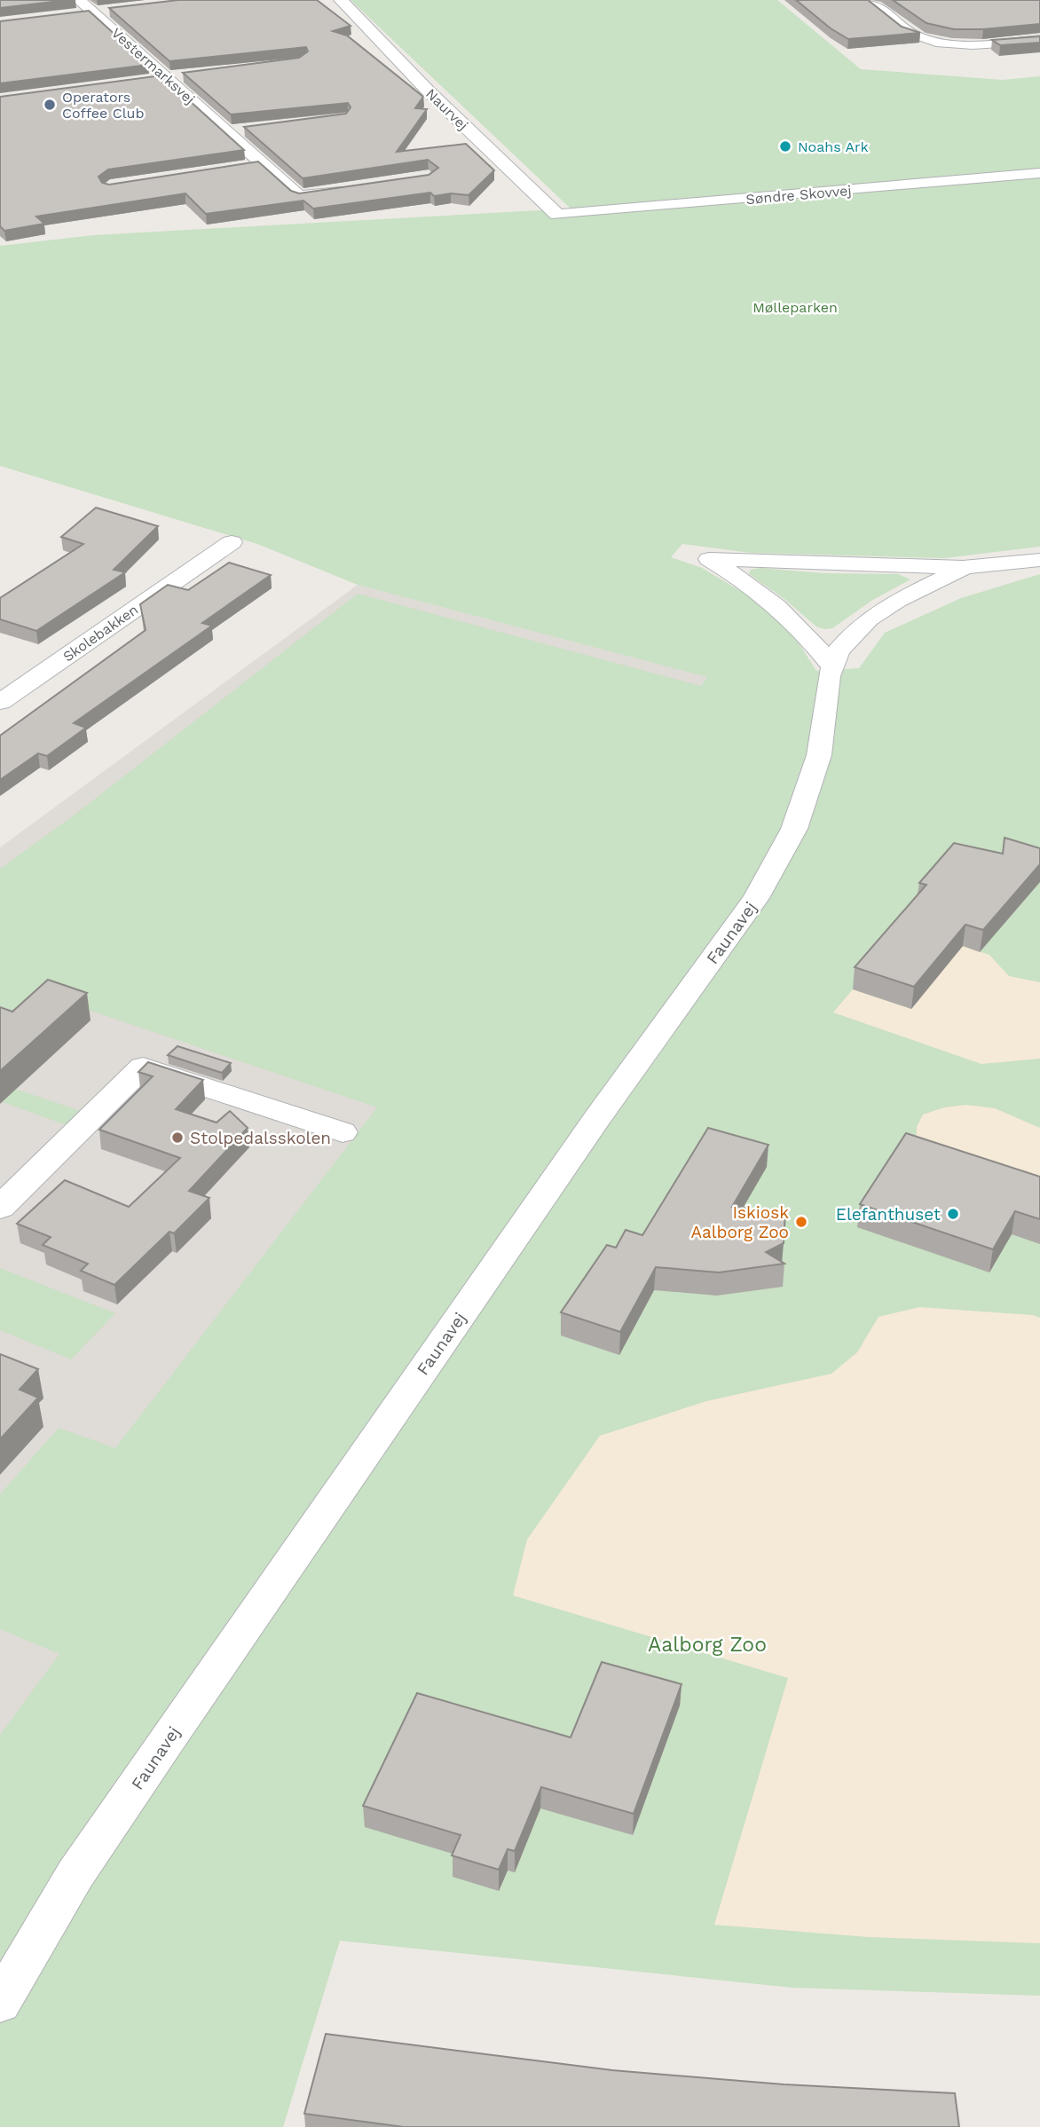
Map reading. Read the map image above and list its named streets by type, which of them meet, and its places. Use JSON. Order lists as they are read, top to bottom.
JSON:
{
  "streets": {
    "street": [
      "Vestermarksvej",
      "Naurvej",
      "Søndre Skovvej",
      "Skolebakken",
      "Faunavej"
    ]
  },
  "crossings": [
    ["Naurvej", "Søndre Skovvej"]
  ],
  "parks": ["Mølleparken", "Aalborg Zoo"],
  "places": [
    "Operators Coffee Club",
    "Noahs Ark",
    "Stolpedalsskolen",
    "Elefanthuset",
    "Iskiosk Aalborg Zoo"
  ]
}
